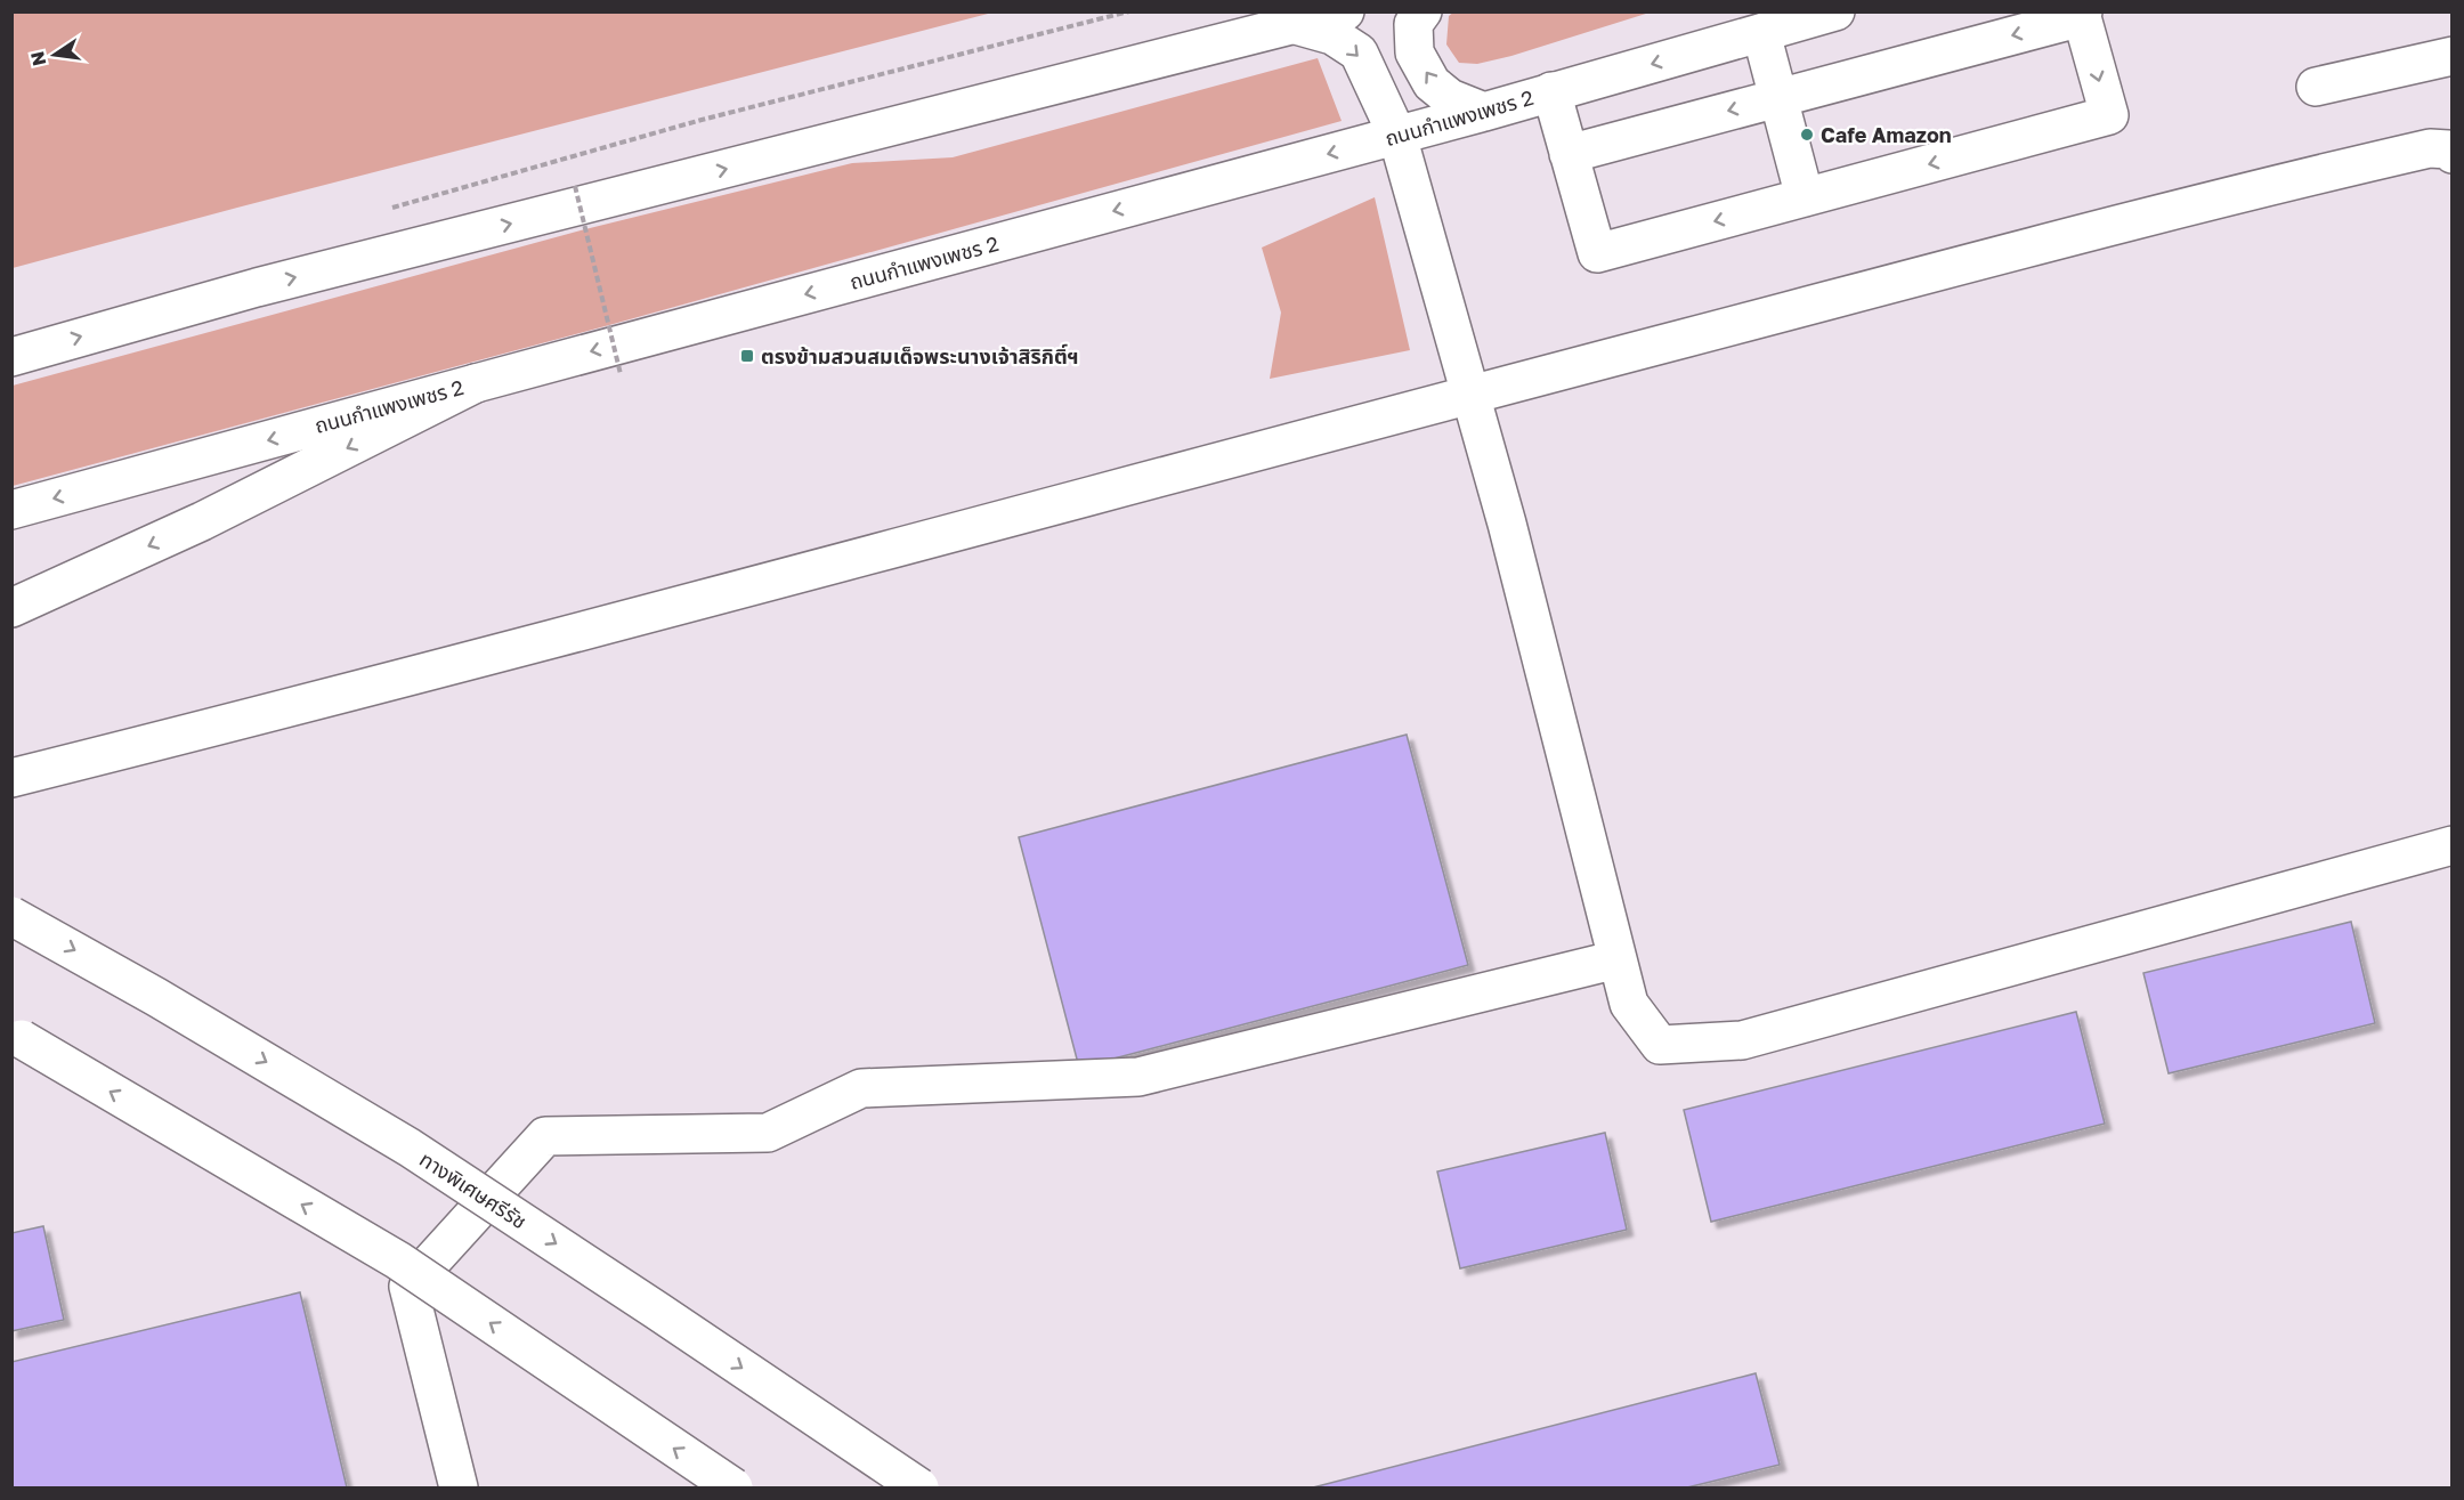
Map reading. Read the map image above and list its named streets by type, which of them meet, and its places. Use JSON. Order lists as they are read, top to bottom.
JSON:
{
  "streets": {
    "main road": ["ถนนกำแพงเพชร 2", "ทางพิเศษศรีรัช"]
  },
  "places": {
    "other": ["Cafe Amazon"],
    "transit": ["ตรงข้ามสวนสมเด็จพระนางเจ้าสิริกิติ์ฯ"]
  },
  "north": "left"
}
